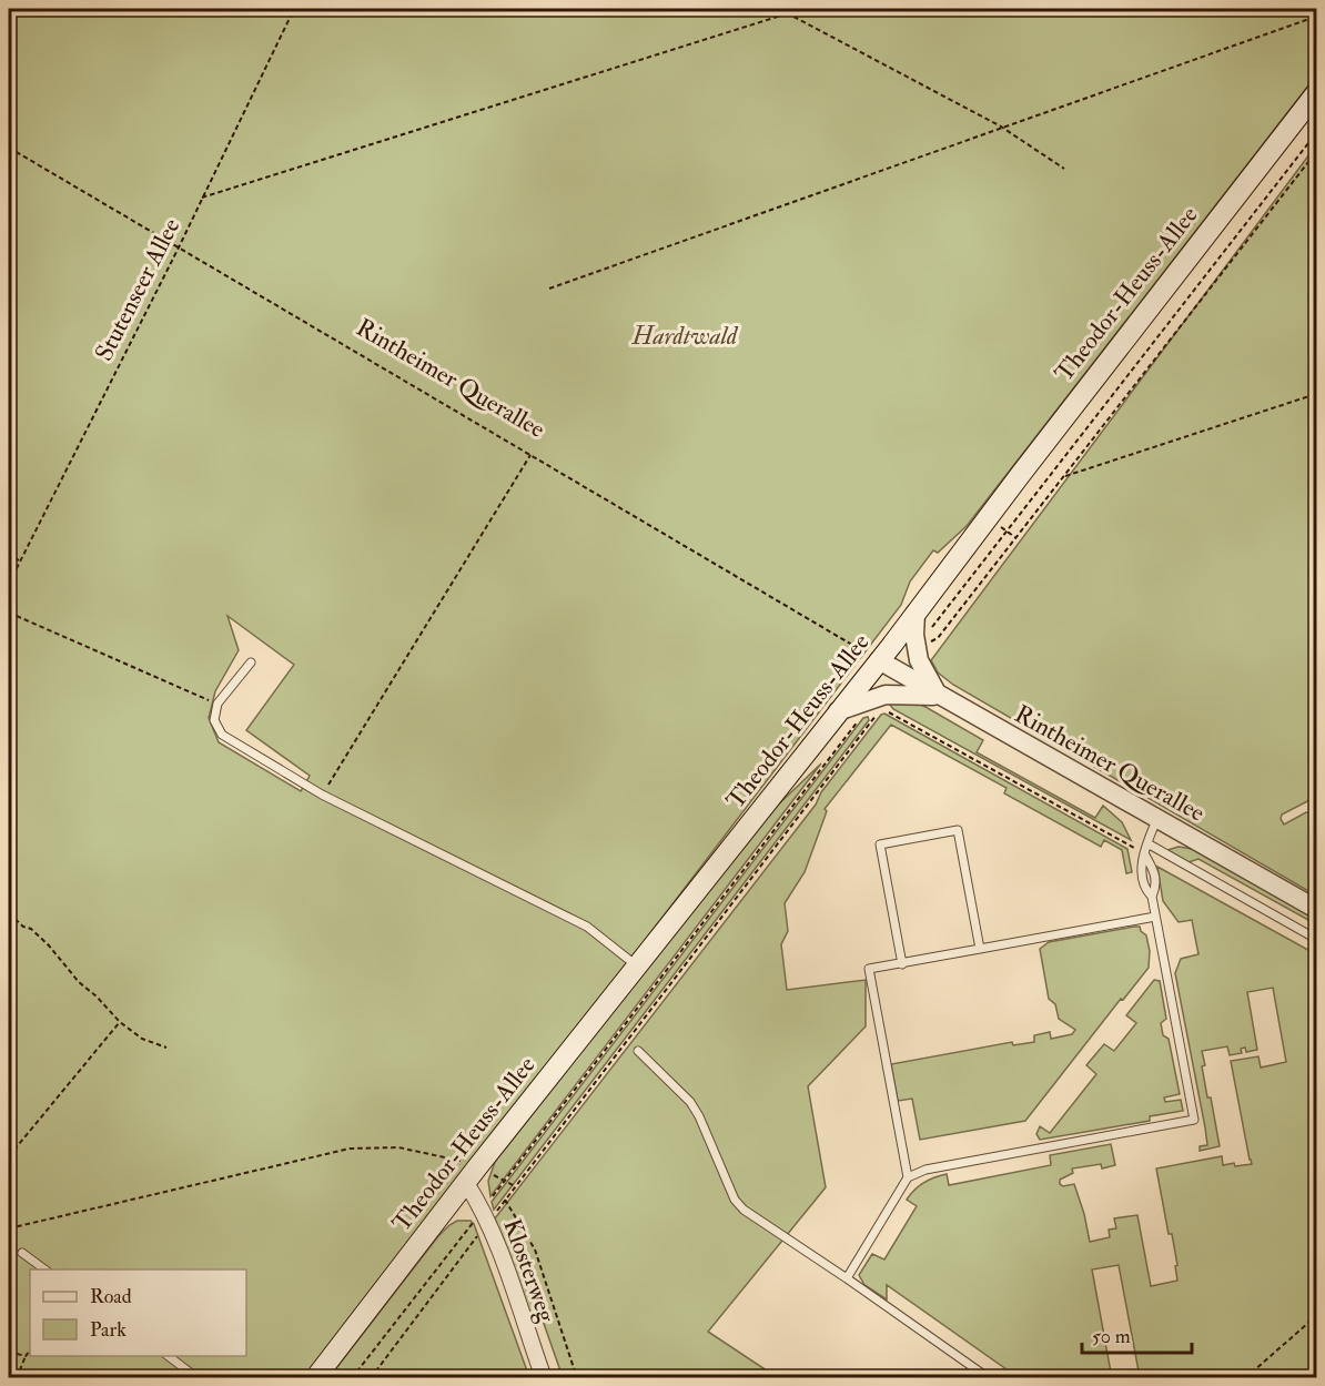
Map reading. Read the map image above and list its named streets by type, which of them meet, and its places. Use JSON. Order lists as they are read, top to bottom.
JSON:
{
  "streets": {
    "main road": ["Theodor-Heuss-Allee"],
    "street": ["Rintheimer Querallee", "Klosterweg"],
    "path": ["Stutenseer Allee"]
  },
  "crossings": [
    ["Stutenseer Allee", "Rintheimer Querallee"],
    ["Theodor-Heuss-Allee", "Rintheimer Querallee"],
    ["Theodor-Heuss-Allee", "Klosterweg"]
  ],
  "parks": ["Hardtwald"],
  "legend": ["Road", "Park"],
  "scale_bar": "50 m"
}
